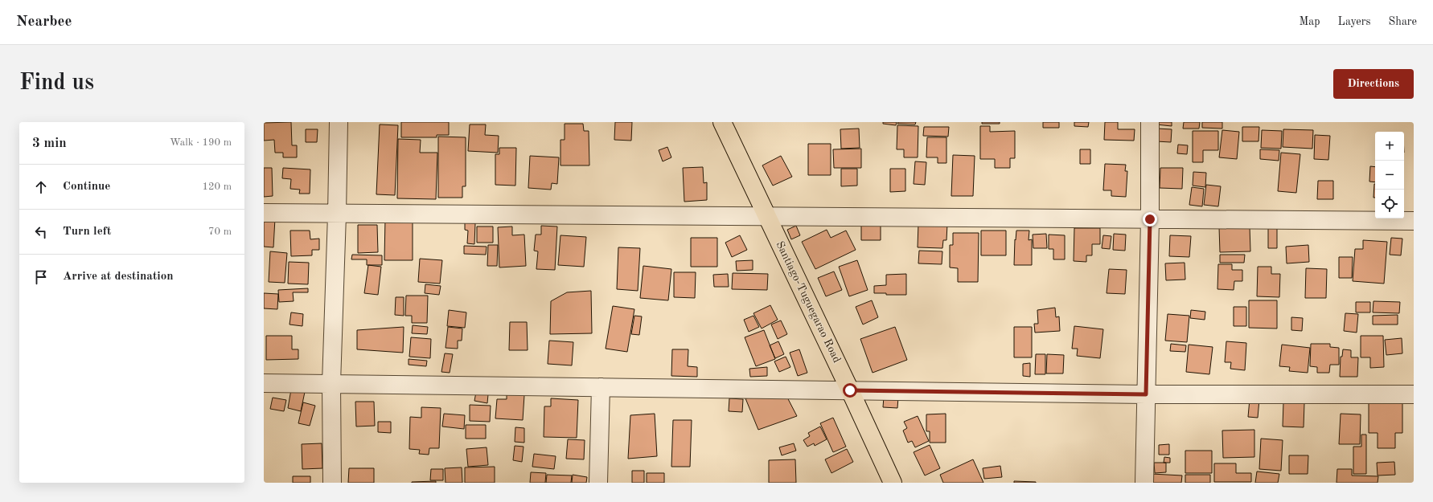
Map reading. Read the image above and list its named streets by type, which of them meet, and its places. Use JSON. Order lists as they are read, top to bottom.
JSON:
{
  "streets": {
    "highway": ["Santiago-Tuguegarao Road"]
  },
  "page": {
    "header": "Nearbee",
    "nav": ["Map", "Layers", "Share"],
    "buttons": "Directions",
    "title": "Find us",
    "heading": ["3 min", "Walk · 190 m"],
    "map_buttons": ["+", "−"],
    "list": [
      ["Continue", "120 m"],
      ["Turn left", "70 m"],
      "Arrive at destination"
    ]
  }
}
